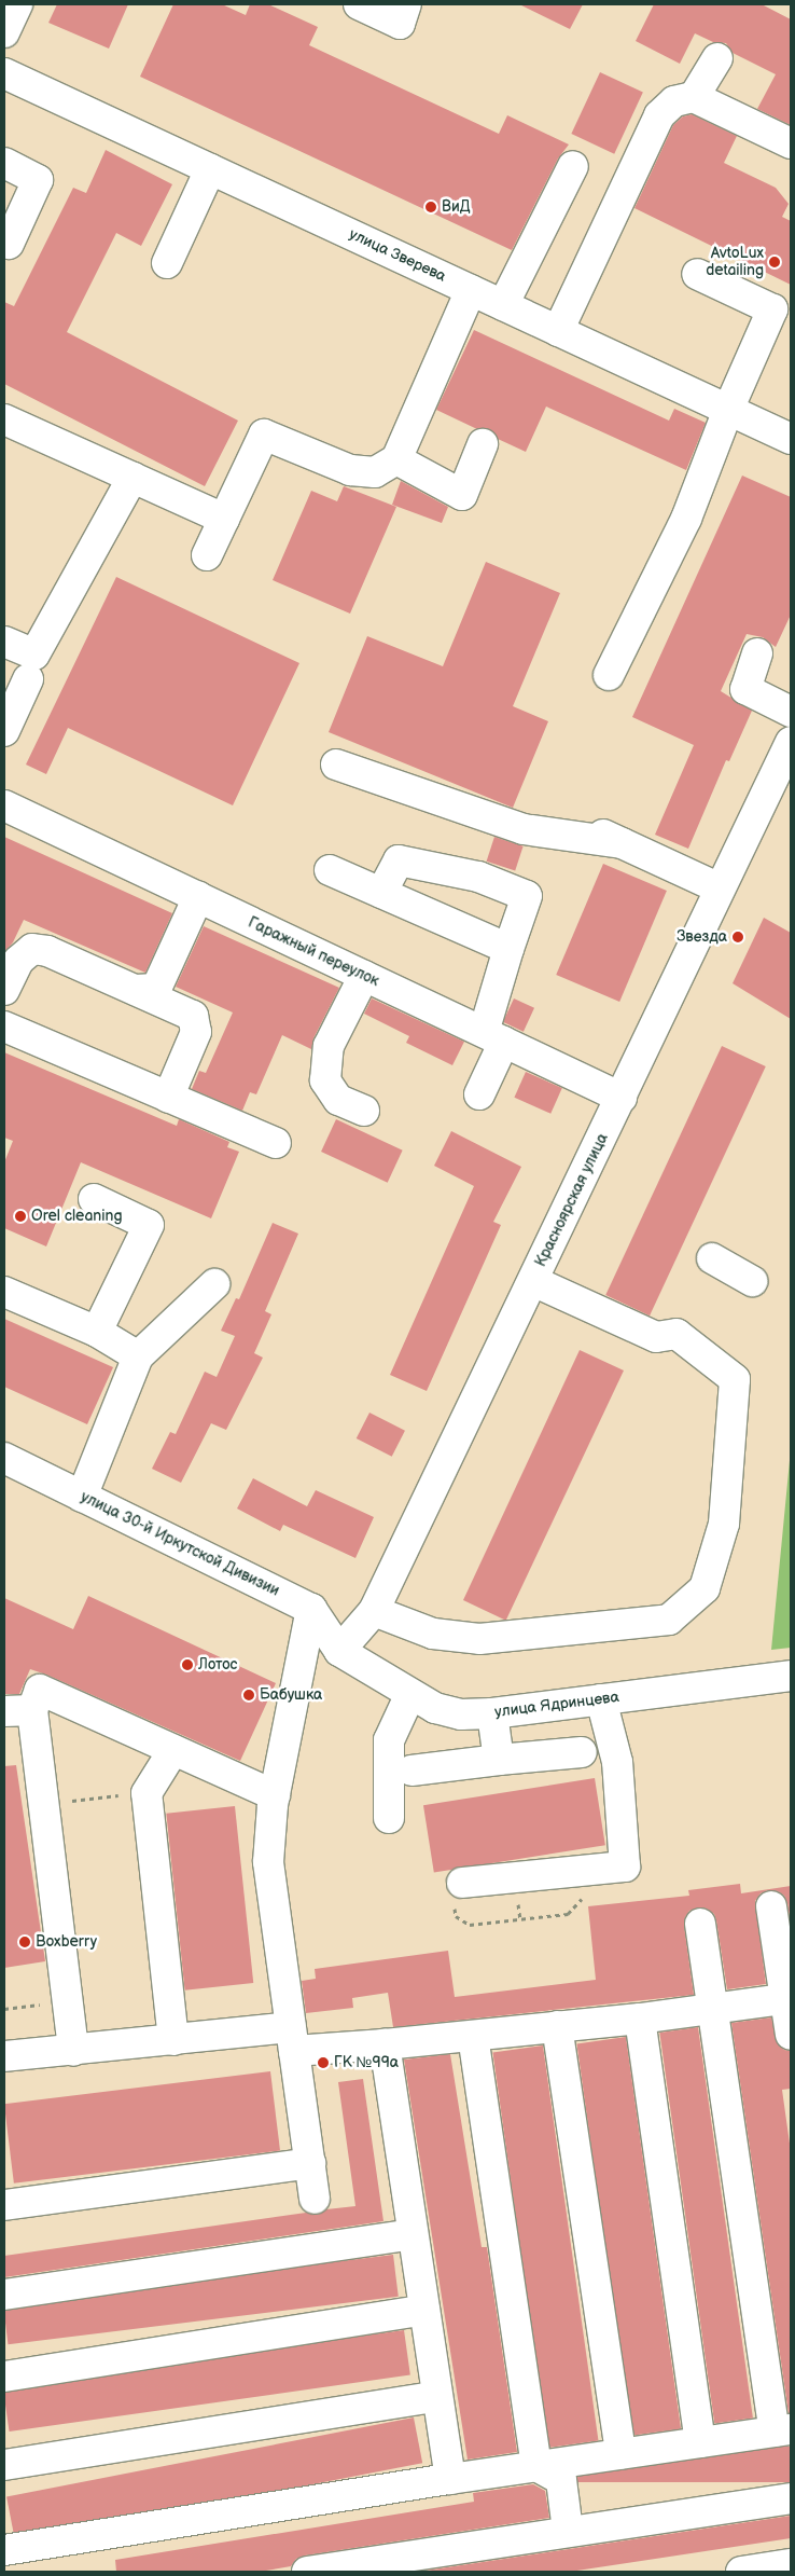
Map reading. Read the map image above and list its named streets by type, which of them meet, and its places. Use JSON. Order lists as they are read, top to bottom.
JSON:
{
  "streets": {
    "street": [
      "улица Зверева",
      "Гаражный переулок",
      "Красноярская улица",
      "улица 30-й Иркутской Дивизии",
      "улица Ядринцева"
    ]
  },
  "crossings": [
    ["Гаражный переулок", "Красноярская улица"],
    ["Красноярская улица", "улица Ядринцева"]
  ],
  "places": [
    "ВиД",
    "AvtoLux detailing",
    "Звезда",
    "Orel cleaning",
    "Лотос",
    "Бабушка",
    "Boxberry",
    "ГК №99а"
  ]
}
